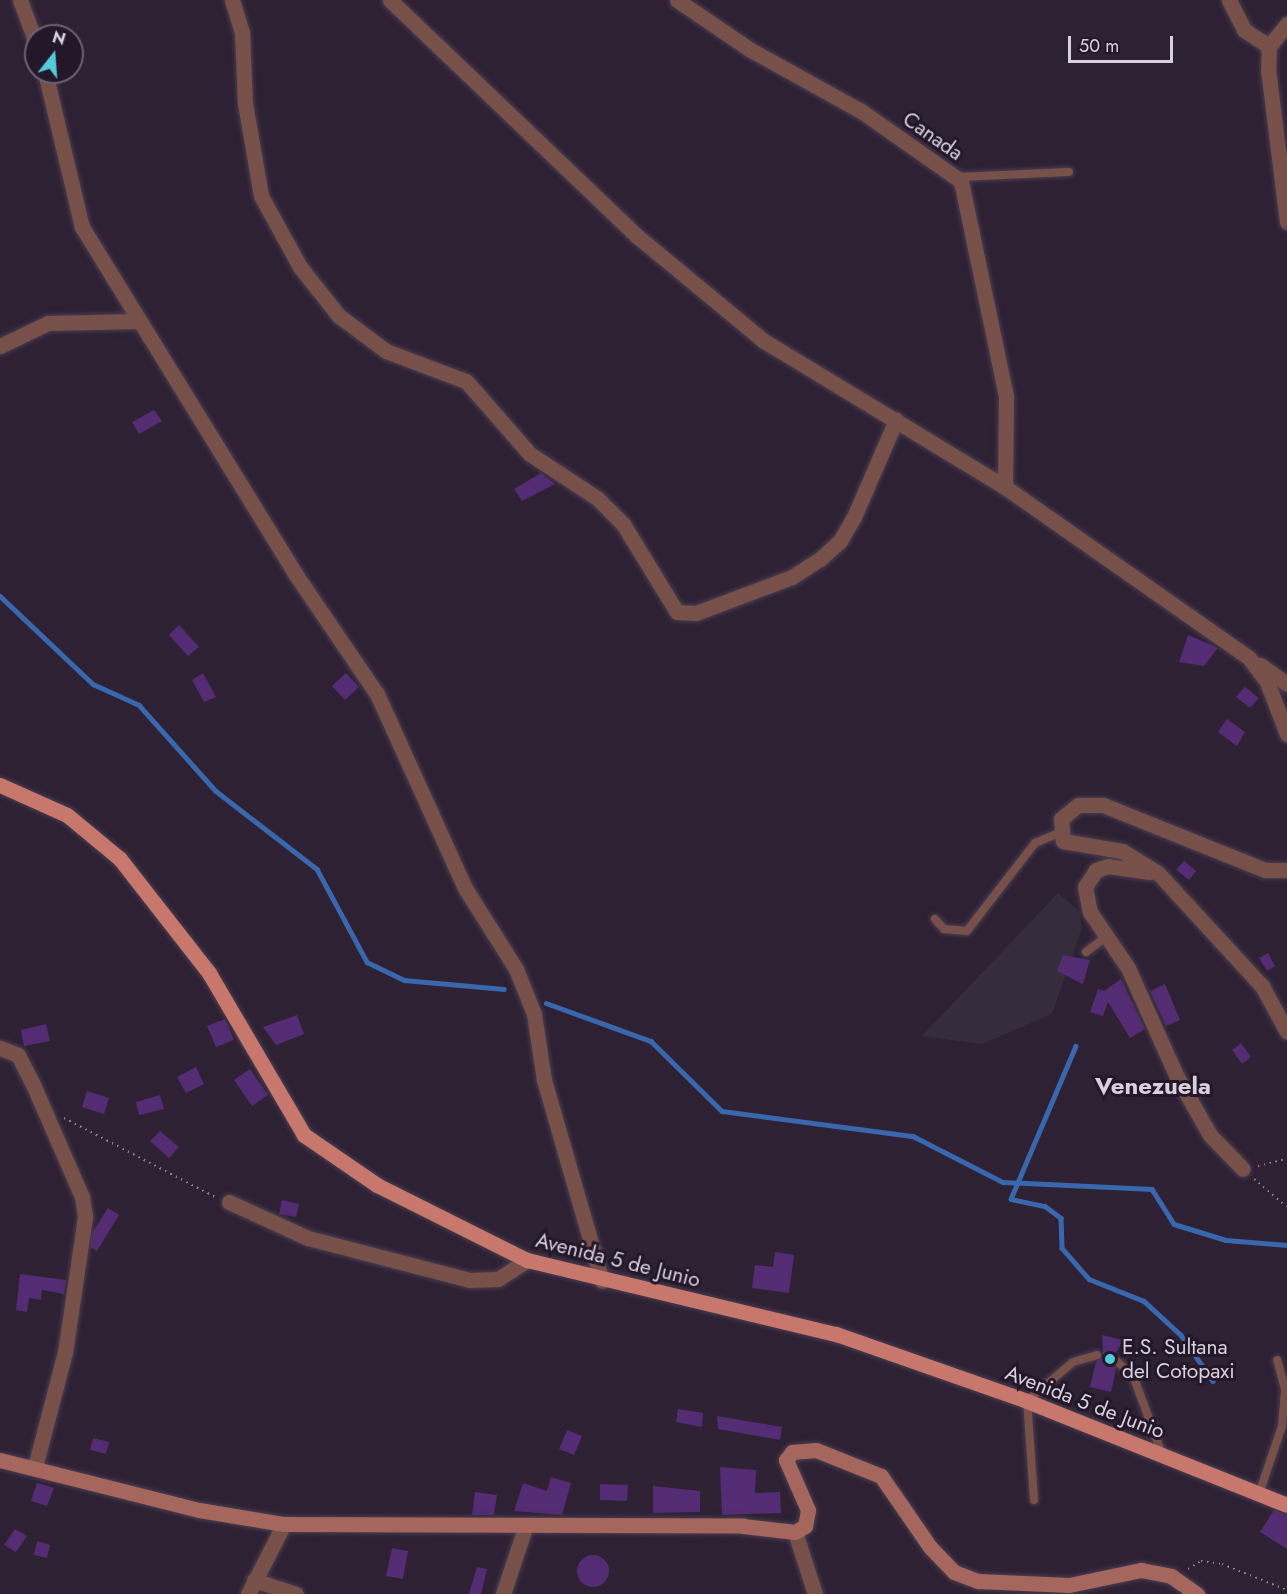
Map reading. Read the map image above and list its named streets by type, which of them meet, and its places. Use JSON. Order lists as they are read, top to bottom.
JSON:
{
  "streets": {
    "main road": ["Avenida 5 de Junio"],
    "street": ["Canada"]
  },
  "districts": ["Venezuela"],
  "places": ["E.S. Sultana del Cotopaxi"],
  "scale_bar": "50 m",
  "north": "top"
}
